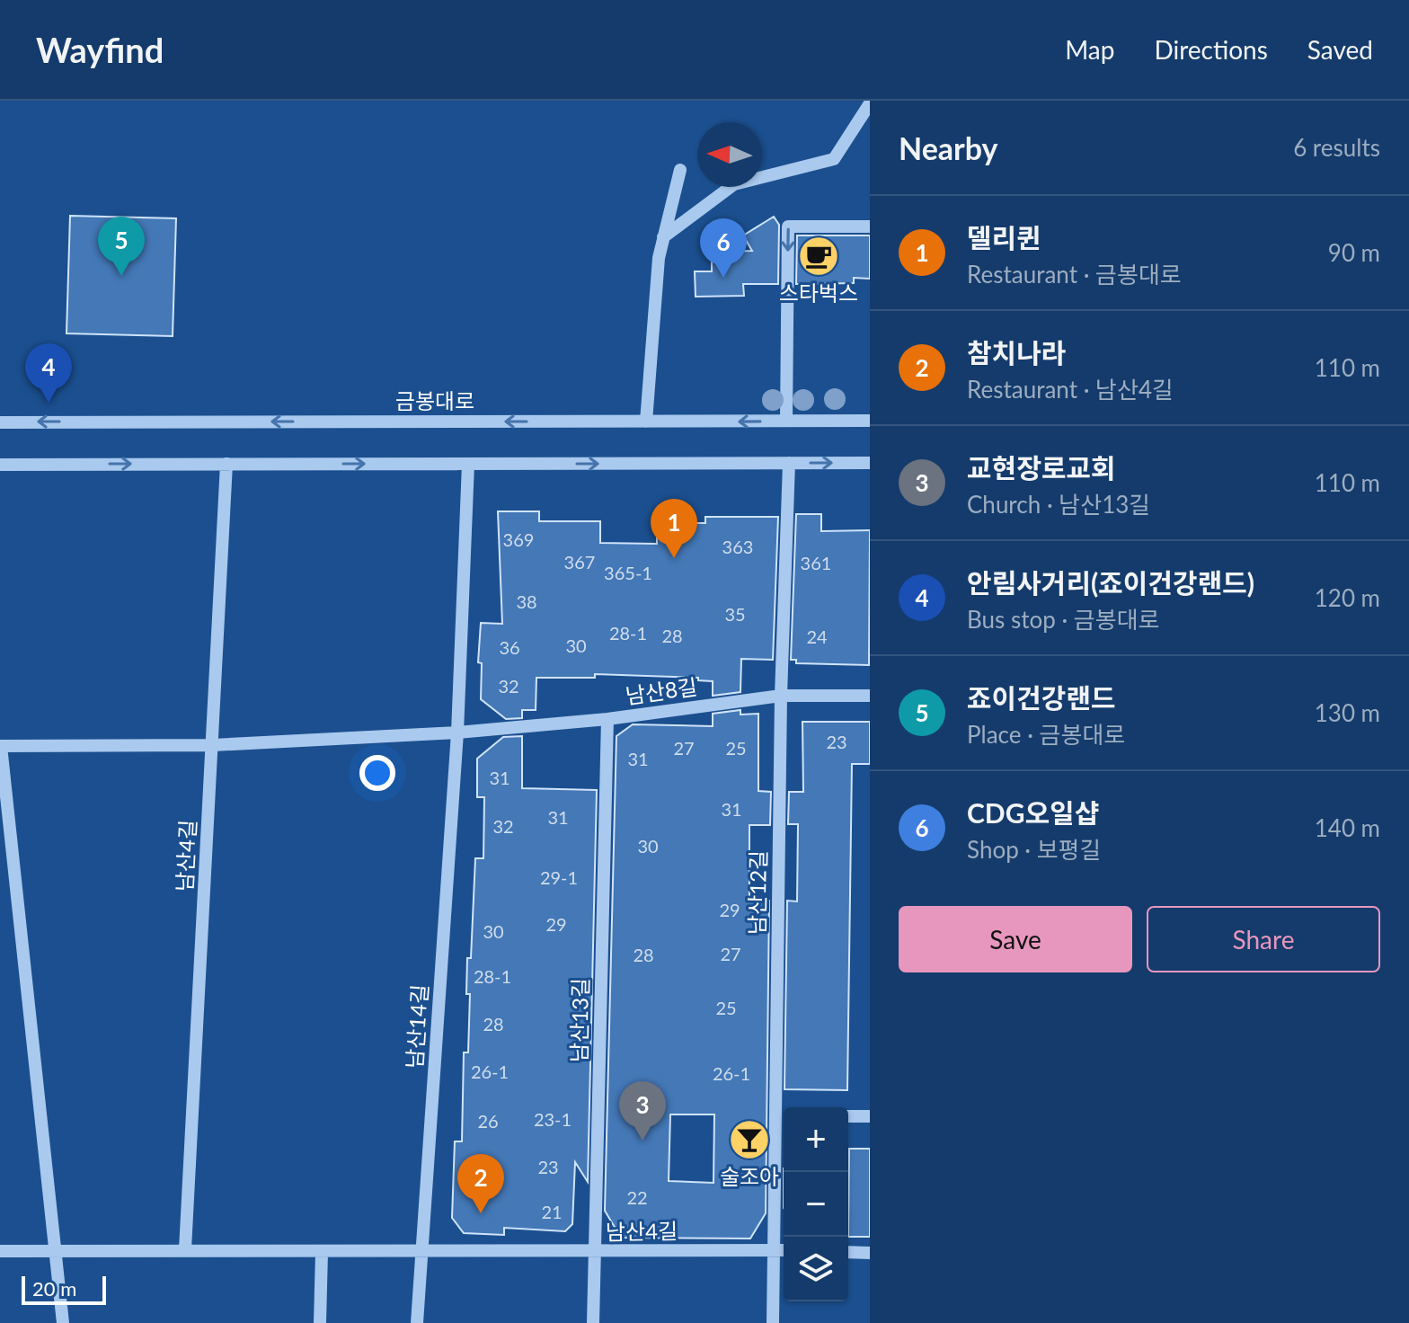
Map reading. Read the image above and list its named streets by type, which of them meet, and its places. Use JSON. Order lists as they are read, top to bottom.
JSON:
{
  "streets": {
    "street": [
      "금봉대로",
      "남산8길",
      "남산4길",
      "남산12길",
      "남산13길",
      "남산14길"
    ]
  },
  "crossings": [
    ["남산8길", "남산12길"],
    ["남산8길", "남산13길"],
    ["남산8길", "남산14길"],
    ["남산4길", "남산12길"],
    ["남산4길", "남산13길"],
    ["남산4길", "남산14길"]
  ],
  "places": {
    "cafe": ["스타벅스"],
    "bar": ["술조아"]
  },
  "house_numbers": [
    "369",
    "363",
    "367",
    "361",
    "365-1",
    "38",
    "35",
    "28-1",
    "28",
    "24",
    "30",
    "36",
    "32",
    "23",
    "27",
    "25",
    "31",
    "31",
    "31",
    "31",
    "32",
    "30",
    "29-1",
    "29",
    "29",
    "30",
    "27",
    "28",
    "28-1",
    "25",
    "28",
    "26-1",
    "26-1",
    "23-1",
    "26",
    "23",
    "22",
    "21"
  ],
  "scale_bar": "20 m",
  "north": "left",
  "page": {
    "header": "Wayfind",
    "nav": ["Map", "Directions", "Saved"],
    "heading": ["Nearby", "6 results"],
    "list": [
      {
        "mark": "1",
        "name": "델리퀸",
        "note": "Restaurant · 금봉대로",
        "value": "90 m"
      },
      {
        "mark": "2",
        "name": "참치나라",
        "note": "Restaurant · 남산4길",
        "value": "110 m"
      },
      {
        "mark": "3",
        "name": "교현장로교회",
        "note": "Church · 남산13길",
        "value": "110 m"
      },
      {
        "mark": "4",
        "name": "안림사거리(죠이건강랜드)",
        "note": "Bus stop · 금봉대로",
        "value": "120 m"
      },
      {
        "mark": "5",
        "name": "죠이건강랜드",
        "note": "Place · 금봉대로",
        "value": "130 m"
      },
      {
        "mark": "6",
        "name": "CDG오일샵",
        "note": "Shop · 보평길",
        "value": "140 m"
      }
    ],
    "pins": [
      "5",
      "6",
      "4",
      "1",
      "3",
      "2"
    ],
    "buttons": ["Save", "Share"],
    "map_buttons": ["+", "−"],
    "scale": "20 m"
  }
}
